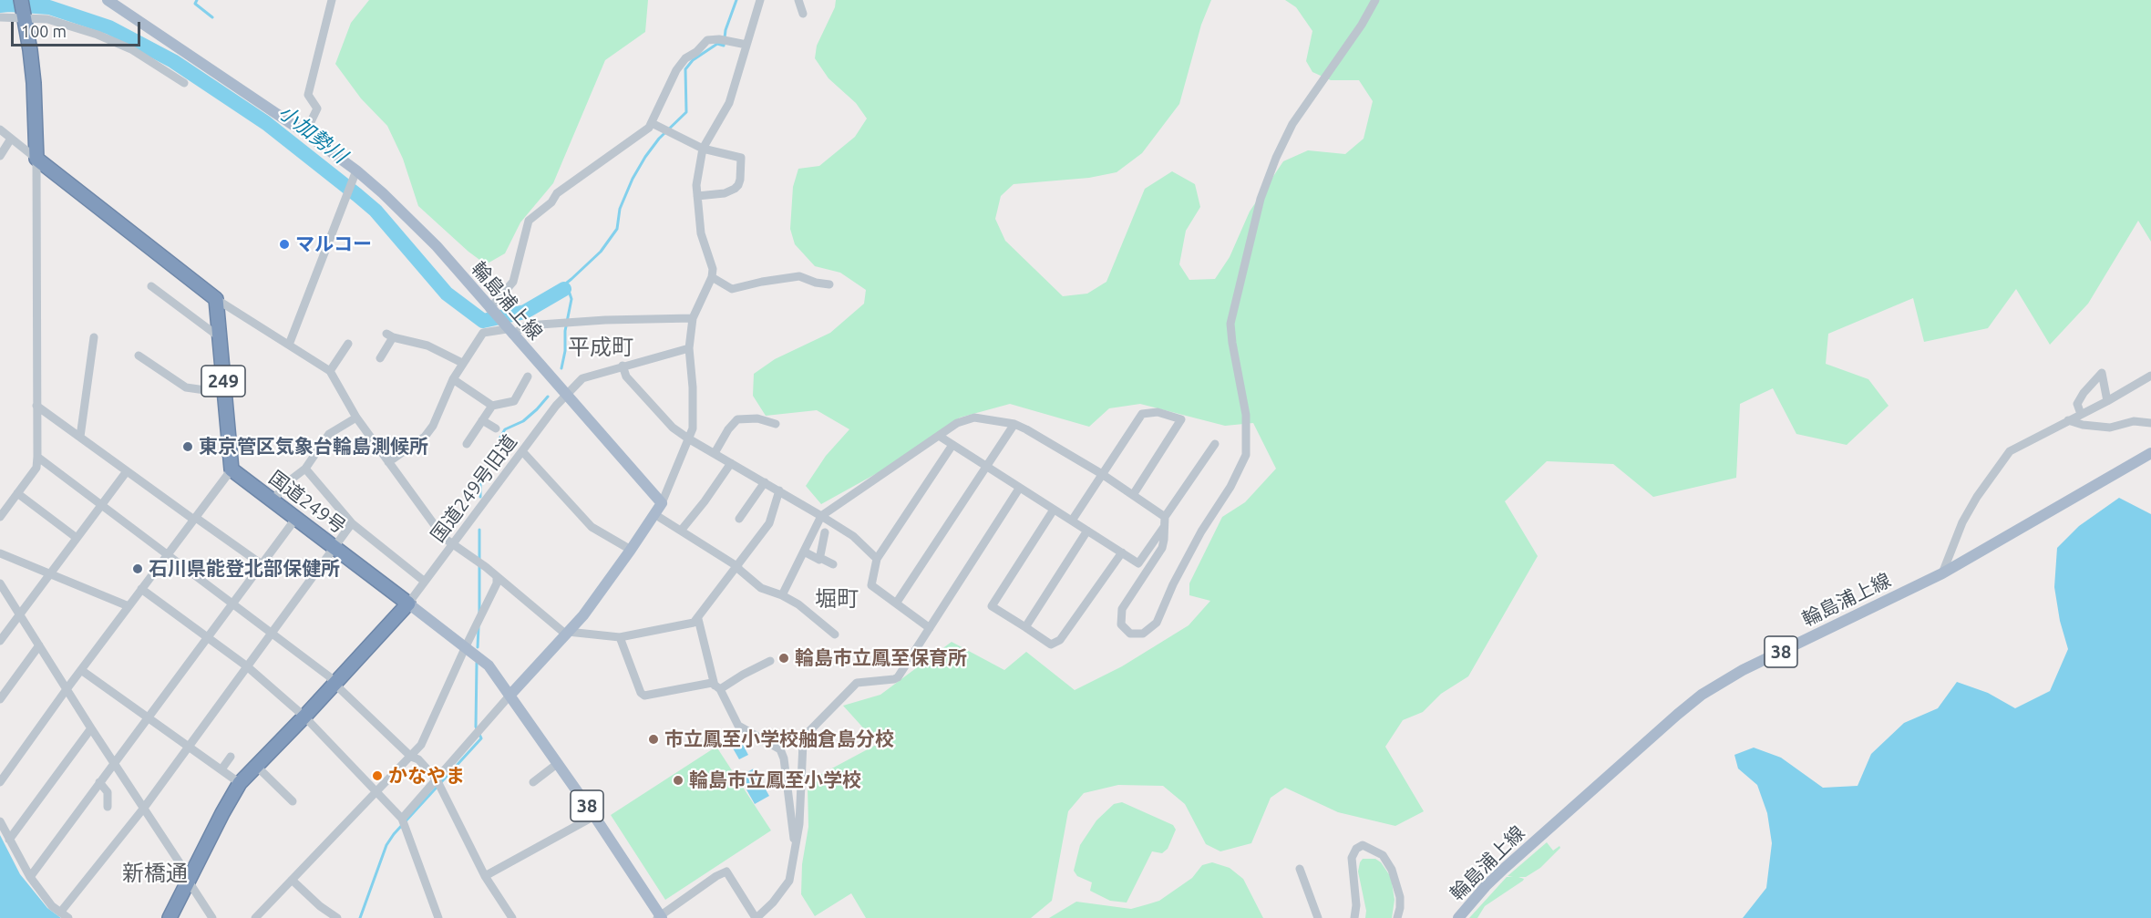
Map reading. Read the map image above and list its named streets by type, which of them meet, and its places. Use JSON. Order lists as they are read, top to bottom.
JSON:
{
  "streets": {
    "highway": ["249", "国道249号"],
    "main road": ["輪島浦上線", "38"],
    "street": ["国道249号旧道"]
  },
  "crossings": [
    ["輪島浦上線", "国道249号旧道"],
    ["249", "国道249号"],
    ["国道249号旧道", "国道249号"],
    ["国道249号旧道", "38"],
    ["国道249号", "38"]
  ],
  "districts": ["平成町", "堀町", "新橋通"],
  "water": ["小加勢川"],
  "places": [
    "マルコー",
    "東京管区気象台輪島測候所",
    "石川県能登北部保健所",
    "輪島市立鳳至保育所",
    "市立鳳至小学校舳倉島分校",
    "かなやま",
    "輪島市立鳳至小学校"
  ],
  "scale_bar": "100 m"
}
